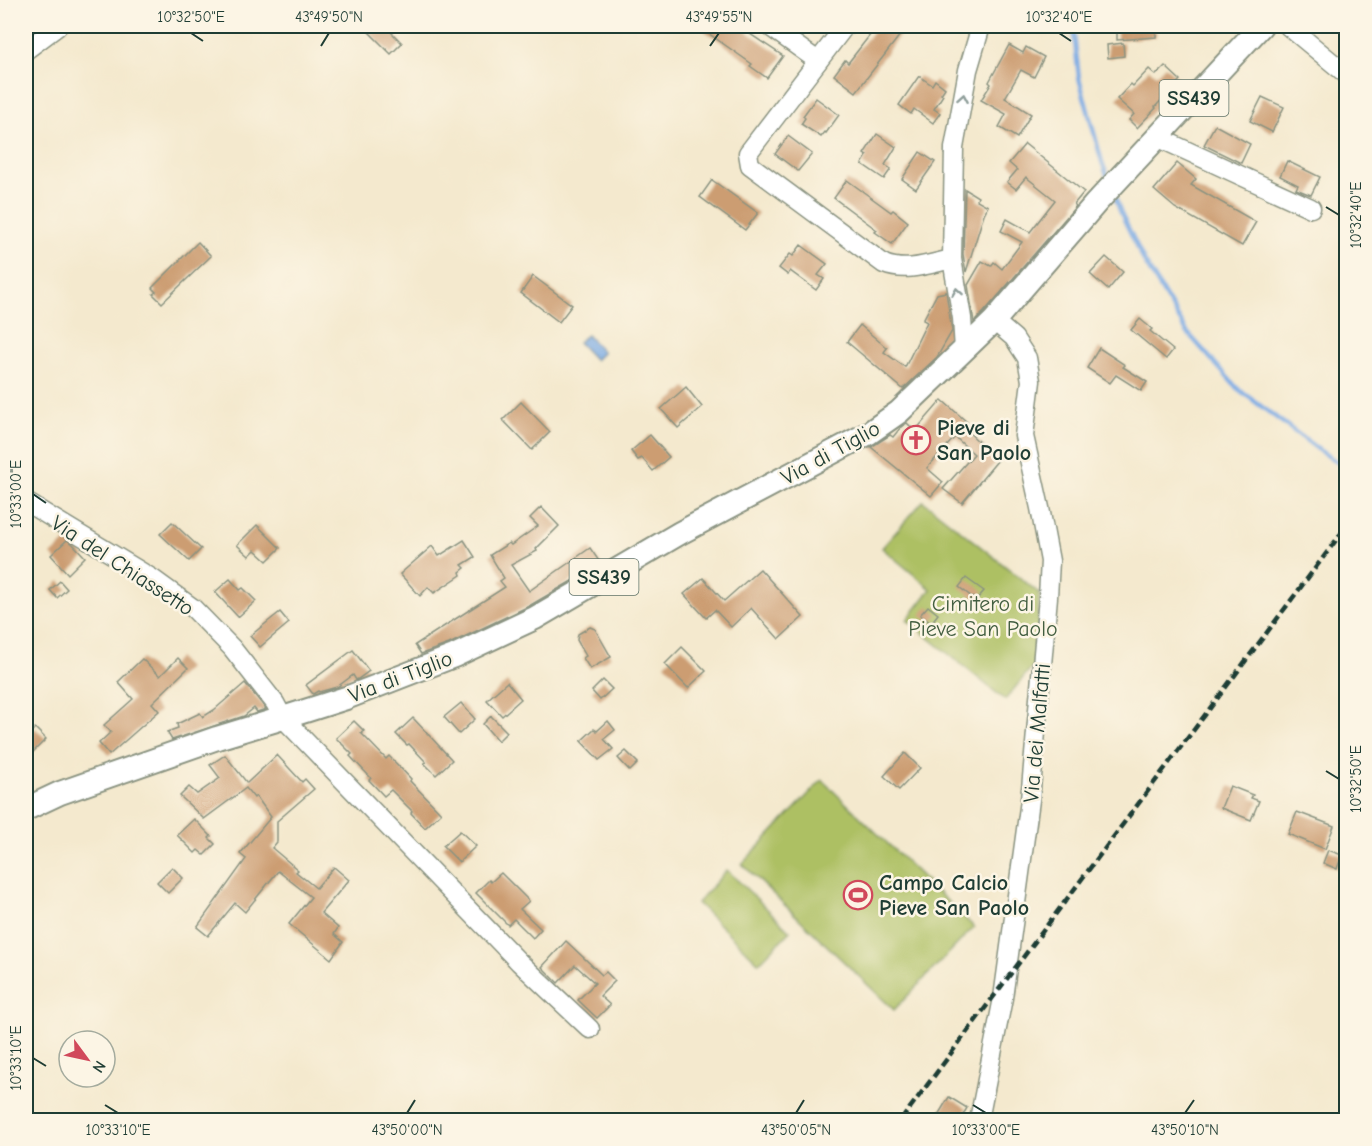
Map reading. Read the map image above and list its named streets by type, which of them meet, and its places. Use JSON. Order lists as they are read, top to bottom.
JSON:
{
  "streets": {
    "main road": ["SS439", "Via di Tiglio"],
    "street": ["Via del Chiassetto", "Via dei Malfatti"]
  },
  "crossings": [
    ["Via di Tiglio", "Via del Chiassetto"],
    ["Via di Tiglio", "Via dei Malfatti"]
  ],
  "parks": ["Cimitero di Pieve San Paolo"],
  "places": {
    "church": ["Pieve di San Paolo"],
    "sports": ["Campo Calcio Pieve San Paolo"]
  },
  "north": "bottom right",
  "coordinates": [
    "10°32'50\"E",
    "43°49'50\"N",
    "43°49'55\"N",
    "10°32'40\"E",
    "10°33'00\"E",
    "10°33'10\"E",
    "43°50'00\"N",
    "43°50'05\"N",
    "43°50'10\"N"
  ]
}
